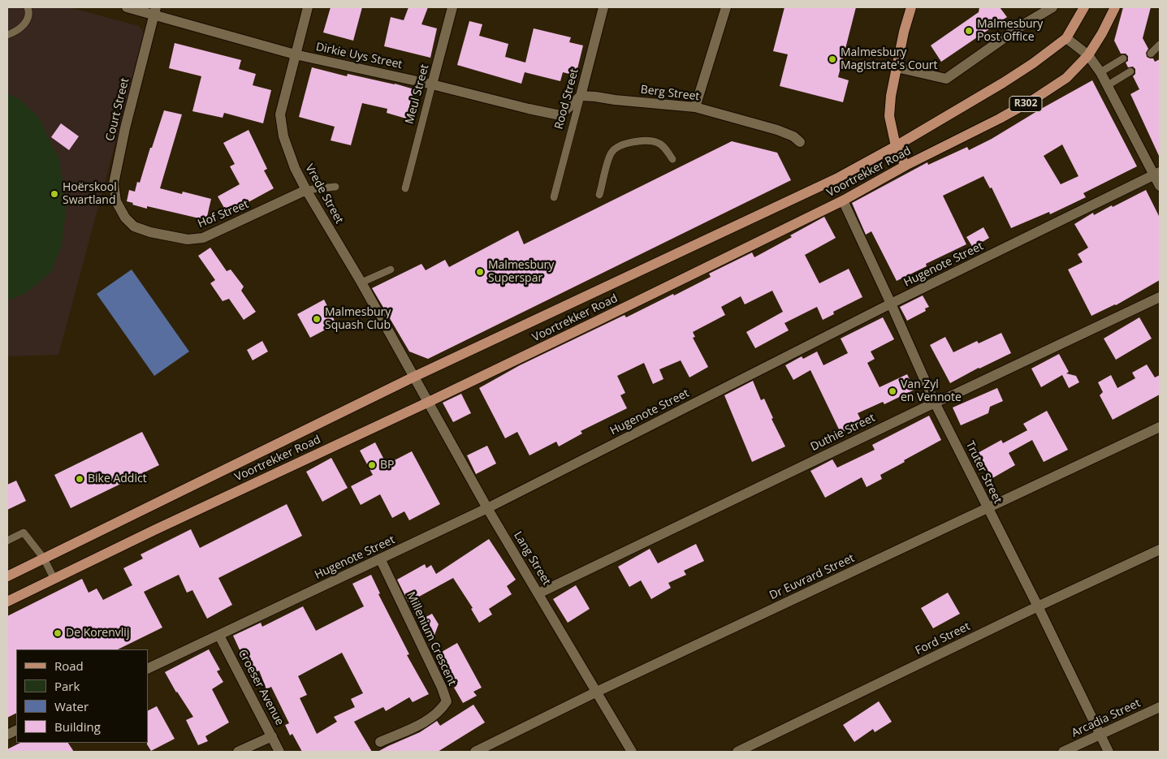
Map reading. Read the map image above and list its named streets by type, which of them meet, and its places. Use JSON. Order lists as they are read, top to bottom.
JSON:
{
  "streets": {
    "main road": ["R302", "Voortrekker Road"],
    "street": [
      "Dirkie Uys Street",
      "Berg Street",
      "Meul Street",
      "Rood Street",
      "Court Street",
      "Vrede Street",
      "Hof Street",
      "Hugenote Street",
      "Duthie Street",
      "Truter Street",
      "Lang Street",
      "Dr Euvrard Street",
      "Millenium Crescent",
      "Ford Street",
      "Croeser Avenue",
      "Arcadia Street"
    ]
  },
  "crossings": [
    ["Dirkie Uys Street", "Berg Street"],
    ["Dirkie Uys Street", "Meul Street"],
    ["Dirkie Uys Street", "Rood Street"],
    ["Dirkie Uys Street", "Court Street"],
    ["Dirkie Uys Street", "Vrede Street"],
    ["Berg Street", "Rood Street"],
    ["Court Street", "Hof Street"],
    ["Voortrekker Road", "Vrede Street"],
    ["Voortrekker Road", "Truter Street"],
    ["Voortrekker Road", "Lang Street"],
    ["Vrede Street", "Hof Street"],
    ["Vrede Street", "Lang Street"],
    ["Hugenote Street", "Truter Street"],
    ["Hugenote Street", "Lang Street"],
    ["Hugenote Street", "Millenium Crescent"],
    ["Hugenote Street", "Croeser Avenue"],
    ["Duthie Street", "Truter Street"],
    ["Duthie Street", "Lang Street"],
    ["Truter Street", "Dr Euvrard Street"],
    ["Truter Street", "Ford Street"],
    ["Truter Street", "Arcadia Street"],
    ["Lang Street", "Dr Euvrard Street"]
  ],
  "places": [
    "Malmesbury Post Office",
    "Malmesbury Magistrate's Court",
    "Hoërskool Swartland",
    "Malmesbury Superspar",
    "Malmesbury Squash Club",
    "Van Zyl en Vennote",
    "BP",
    "Bike Addict",
    "De Korenvlij"
  ],
  "legend": [
    "Road",
    "Park",
    "Water",
    "Building"
  ]
}
